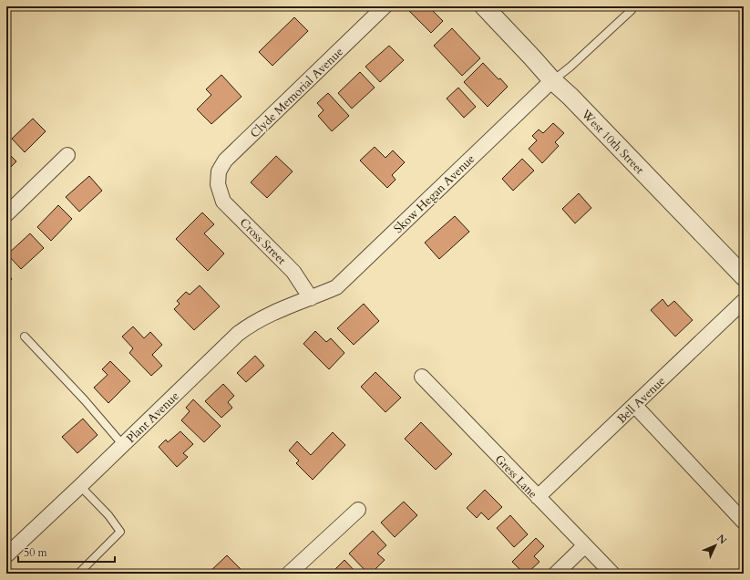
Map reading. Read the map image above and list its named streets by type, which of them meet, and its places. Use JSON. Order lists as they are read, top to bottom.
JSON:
{
  "streets": {
    "street": [
      "Clyde Memorial Avenue",
      "West 10th Street",
      "Skow Hegan Avenue",
      "Cross Street",
      "Bell Avenue",
      "Plant Avenue",
      "Gress Lane"
    ]
  },
  "crossings": [
    ["Clyde Memorial Avenue", "Cross Street"],
    ["West 10th Street", "Skow Hegan Avenue"],
    ["Skow Hegan Avenue", "Cross Street"],
    ["Skow Hegan Avenue", "Plant Avenue"],
    ["Cross Street", "Plant Avenue"],
    ["Bell Avenue", "Gress Lane"]
  ],
  "scale_bar": "50 m",
  "north": "top right"
}
